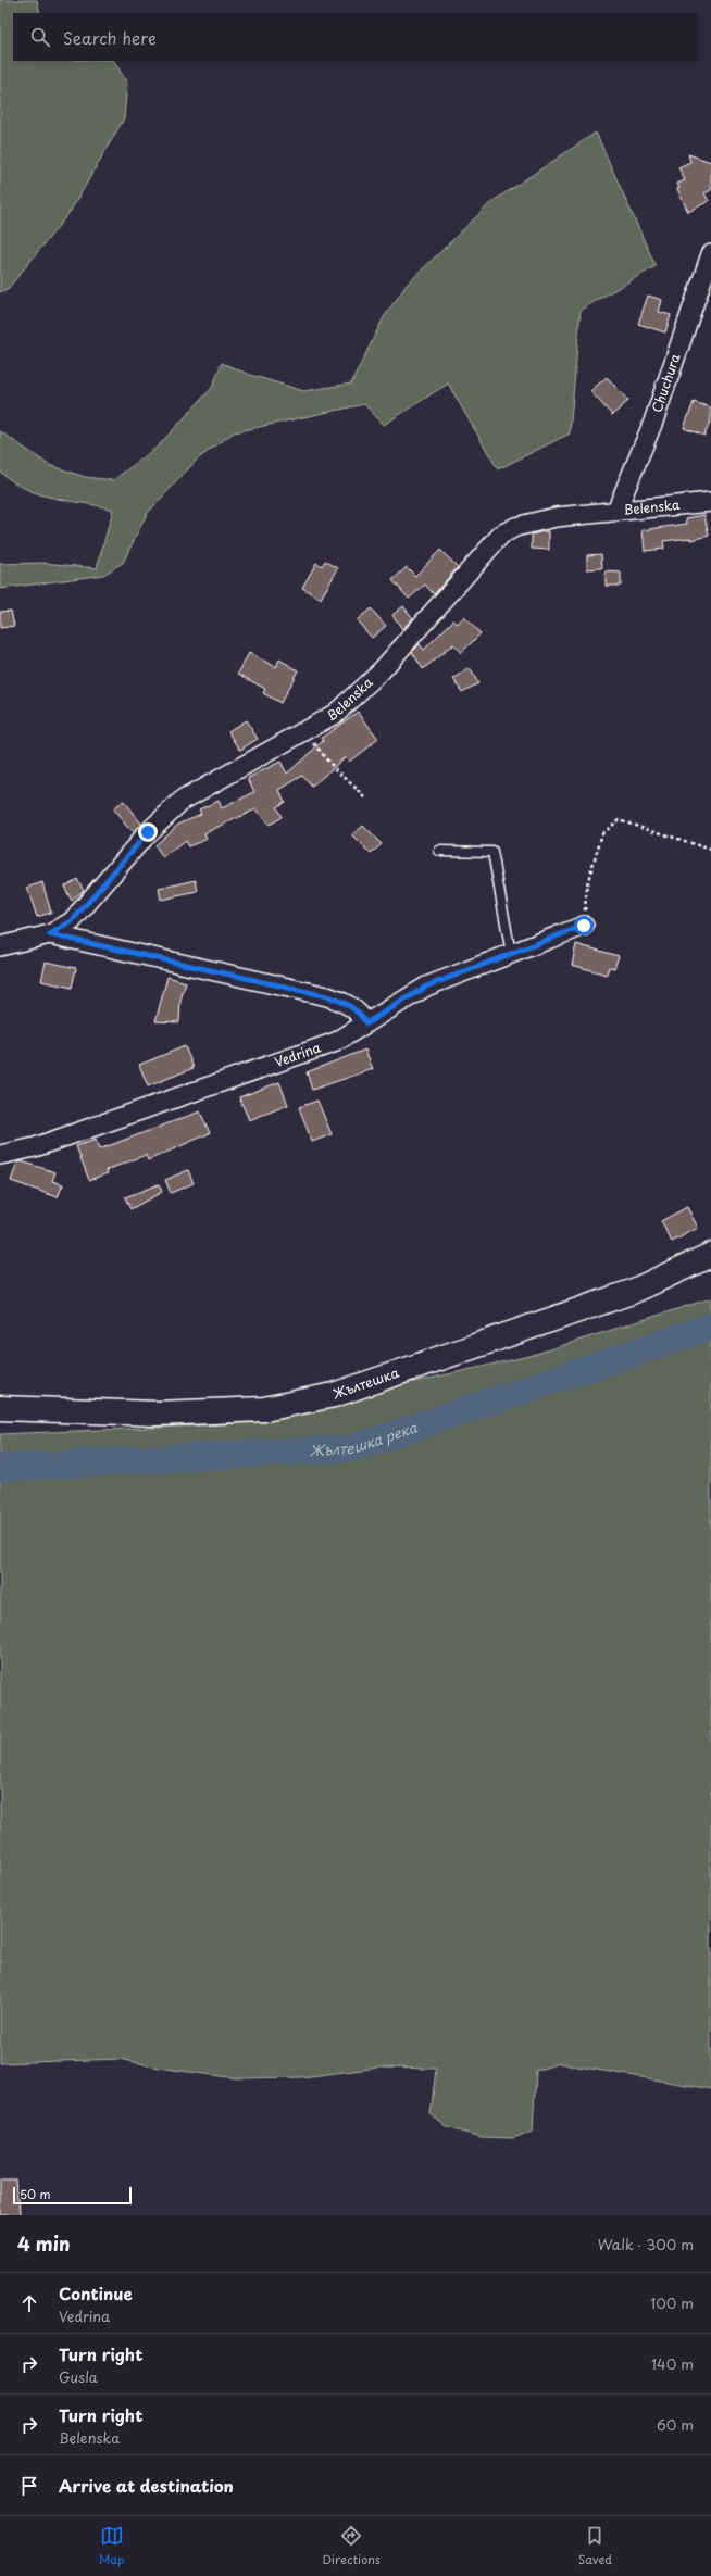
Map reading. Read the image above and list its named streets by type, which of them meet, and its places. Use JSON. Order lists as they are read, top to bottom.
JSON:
{
  "streets": {
    "main road": ["Жълтешка"],
    "street": ["Chuchura", "Belenska", "Vedrina"]
  },
  "crossings": [
    ["Chuchura", "Belenska"]
  ],
  "water": ["Жълтешка река"],
  "scale_bar": "50 m",
  "page": {
    "search": "Search here",
    "scale": "50 m",
    "heading": ["4 min", "Walk · 300 m"],
    "list": [
      ["Continue", "Vedrina", "100 m"],
      ["Turn right", "Gusla", "140 m"],
      ["Turn right", "Belenska", "60 m"],
      "Arrive at destination"
    ],
    "nav": ["Map", "Directions", "Saved"]
  }
}
